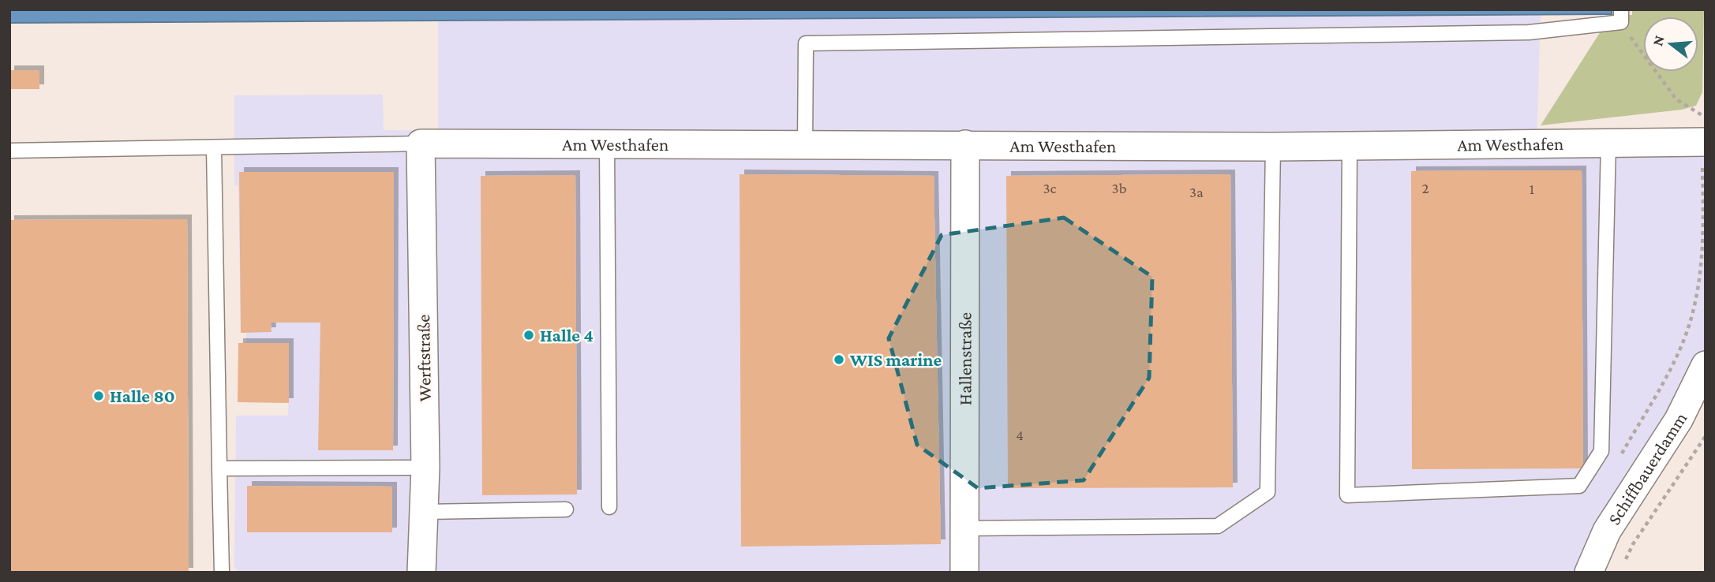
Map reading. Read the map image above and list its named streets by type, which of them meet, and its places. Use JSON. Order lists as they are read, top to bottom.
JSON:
{
  "streets": {
    "street": [
      "Am Westhafen",
      "Werftstraße",
      "Hallenstraße",
      "Schiffbauerdamm"
    ]
  },
  "crossings": [
    ["Am Westhafen", "Werftstraße"],
    ["Am Westhafen", "Hallenstraße"]
  ],
  "places": ["Halle 4", "WIS marine", "Halle 80"],
  "house_numbers": [
    "3c",
    "3b",
    "2",
    "1",
    "3a",
    "4"
  ],
  "north": "left"
}
